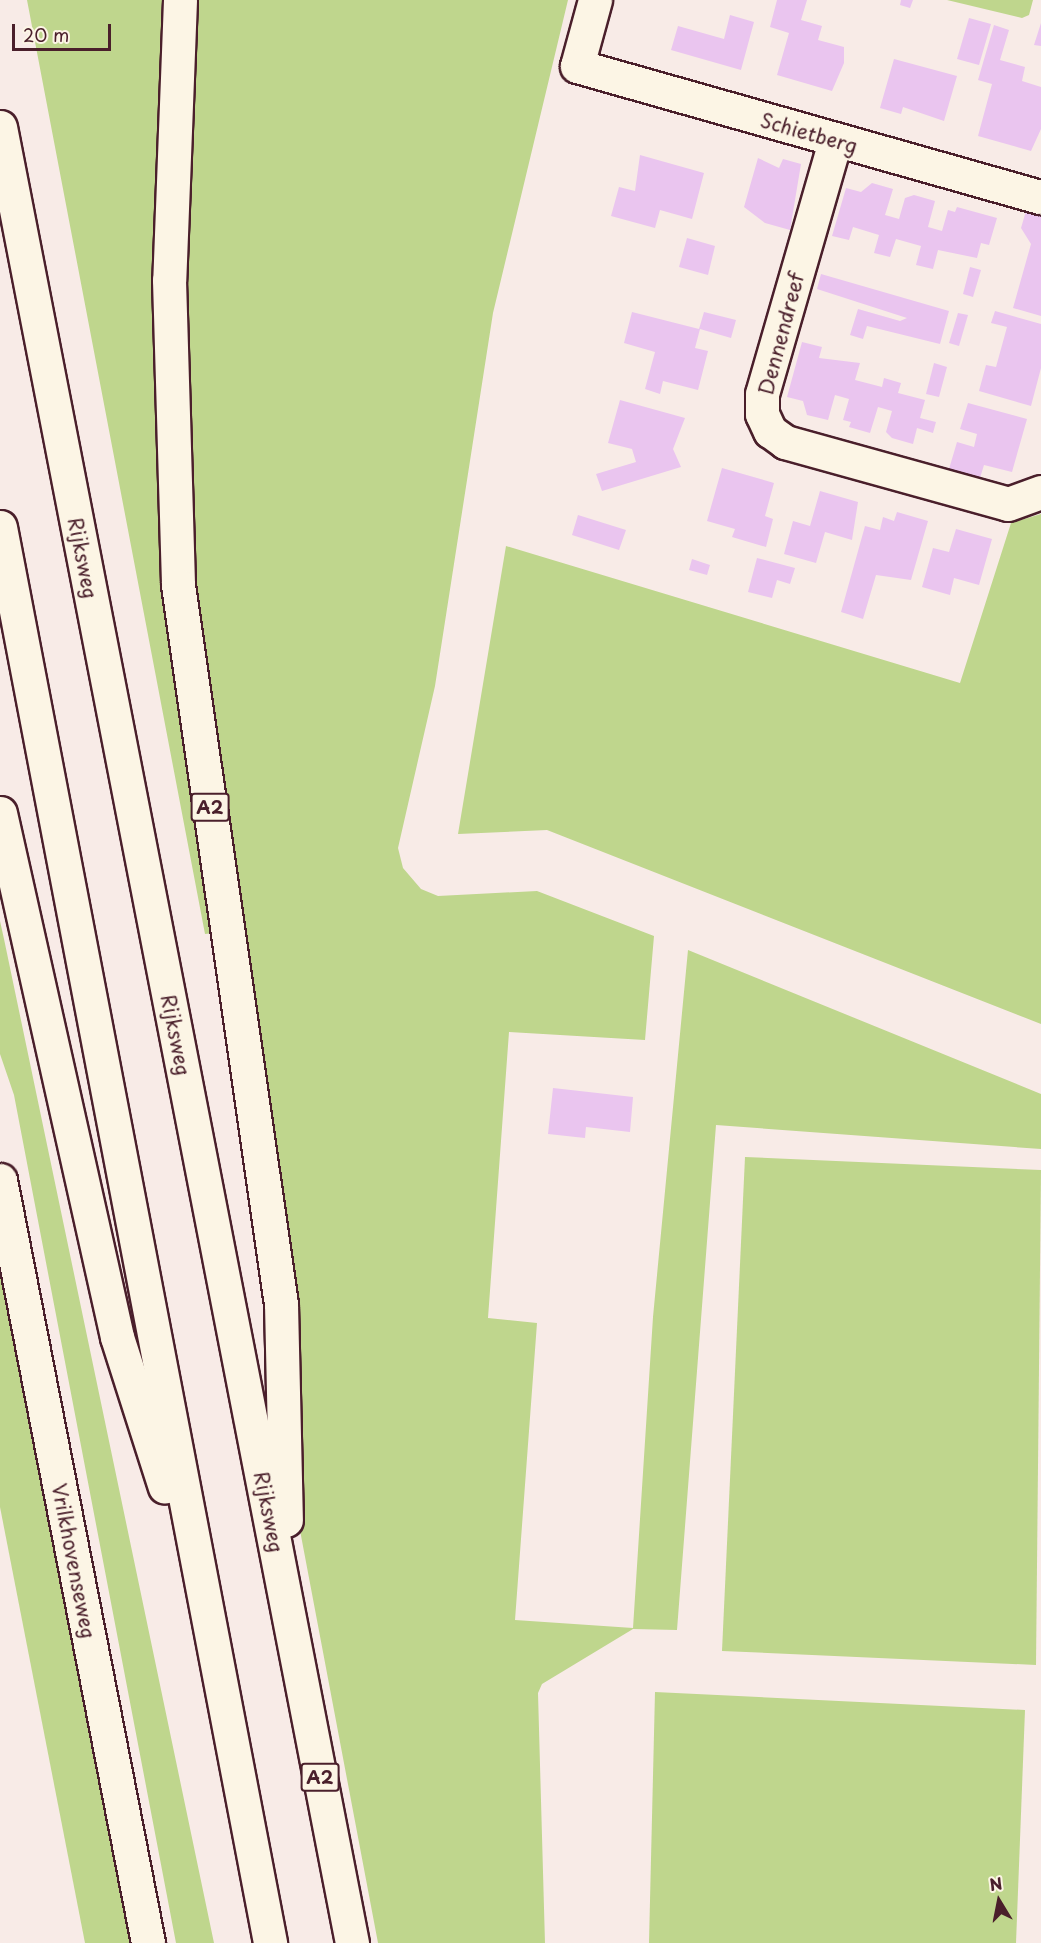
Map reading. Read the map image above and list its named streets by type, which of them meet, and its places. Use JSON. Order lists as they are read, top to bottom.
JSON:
{
  "streets": {
    "main road": [
      "Schietberg",
      "Dennendreef",
      "Rijksweg",
      "A2",
      "Vrilkhovenseweg"
    ]
  },
  "crossings": [
    ["Schietberg", "Dennendreef"],
    ["Rijksweg", "A2"]
  ],
  "scale_bar": "20 m",
  "north": "top"
}
